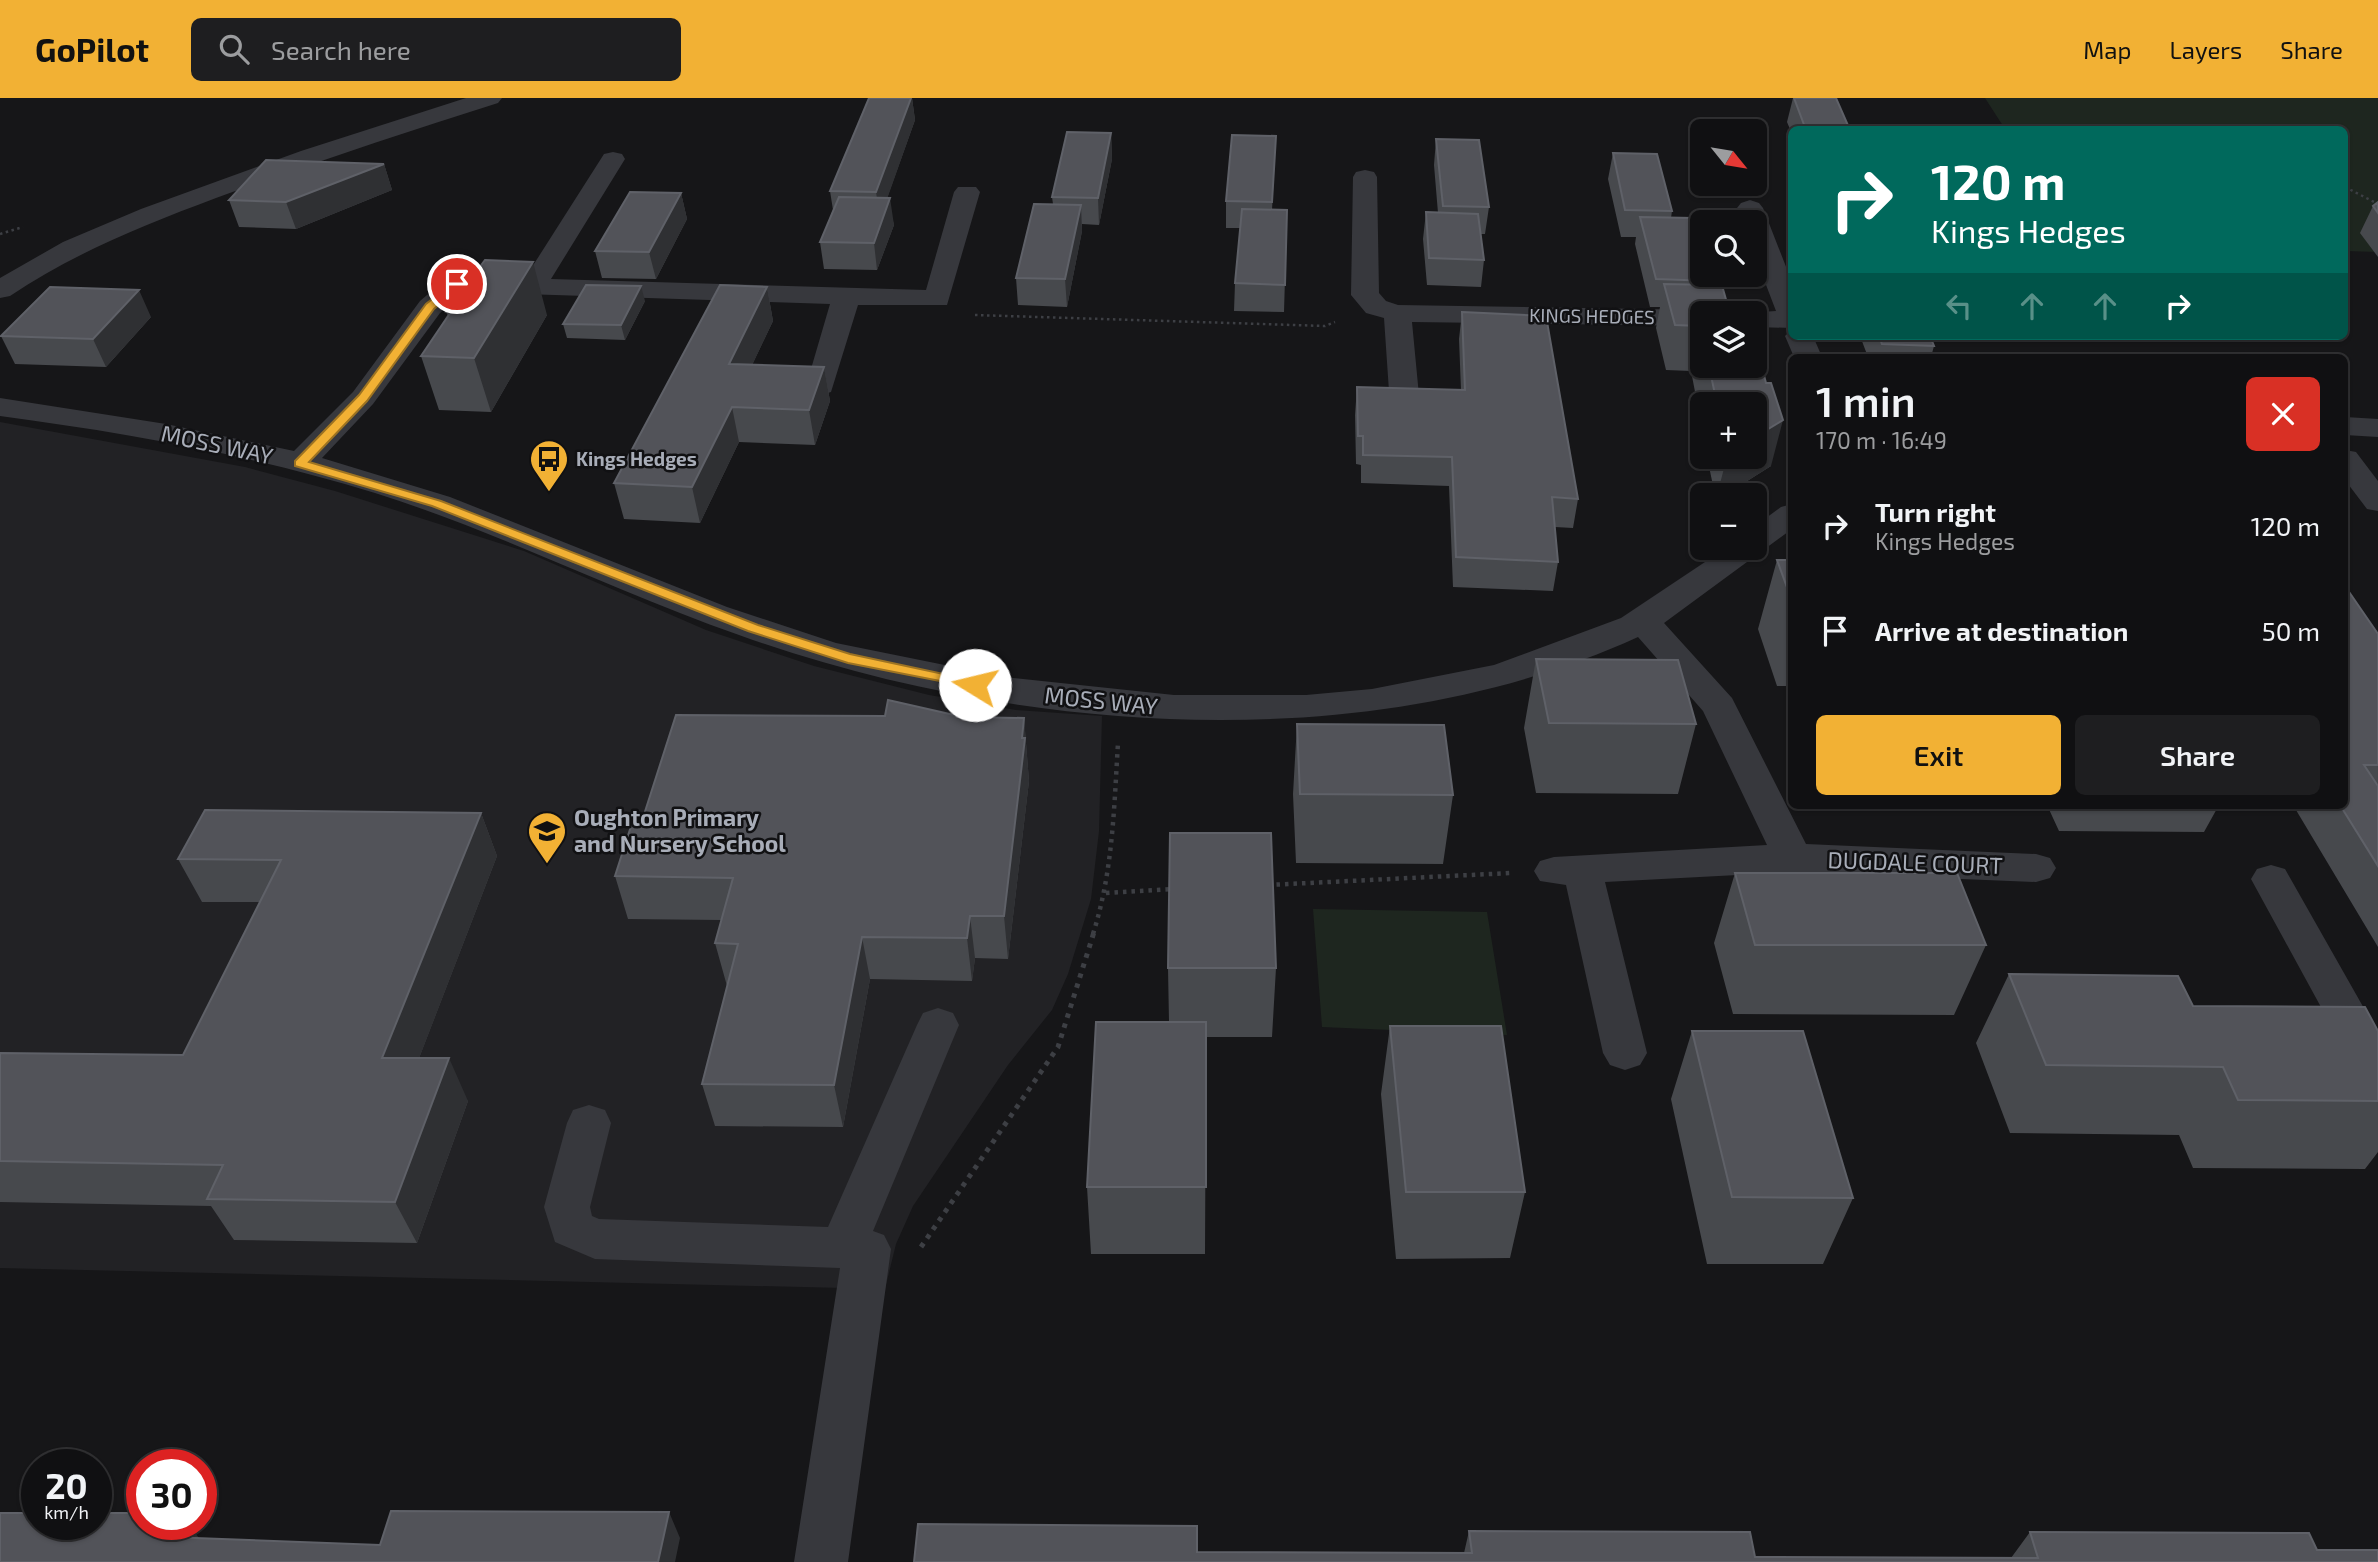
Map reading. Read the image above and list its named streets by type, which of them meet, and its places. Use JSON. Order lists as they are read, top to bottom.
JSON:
{
  "streets": {
    "street": ["KINGS HEDGES", "MOSS WAY", "DUGDALE COURT"]
  },
  "crossings": [
    ["MOSS WAY", "DUGDALE COURT"]
  ],
  "places": {
    "bus stop": ["Kings Hedges"],
    "school or university": ["Oughton Primary and Nursery School"]
  },
  "north": "bottom right",
  "page": {
    "header": "GoPilot",
    "search": "Search here",
    "nav": ["Map", "Layers", "Share"],
    "map_buttons": ["+", "−"],
    "turn": ["120 m", "Kings Hedges"],
    "heading": ["1 min", "170 m · 16:49"],
    "list": [
      {
        "name": "Turn right",
        "note": "Kings Hedges",
        "value": "120 m"
      },
      {
        "name": "Arrive at destination",
        "value": "50 m"
      }
    ],
    "buttons": ["Exit", "Share"],
    "speed": "20 km/h",
    "limit": "30"
  }
}
